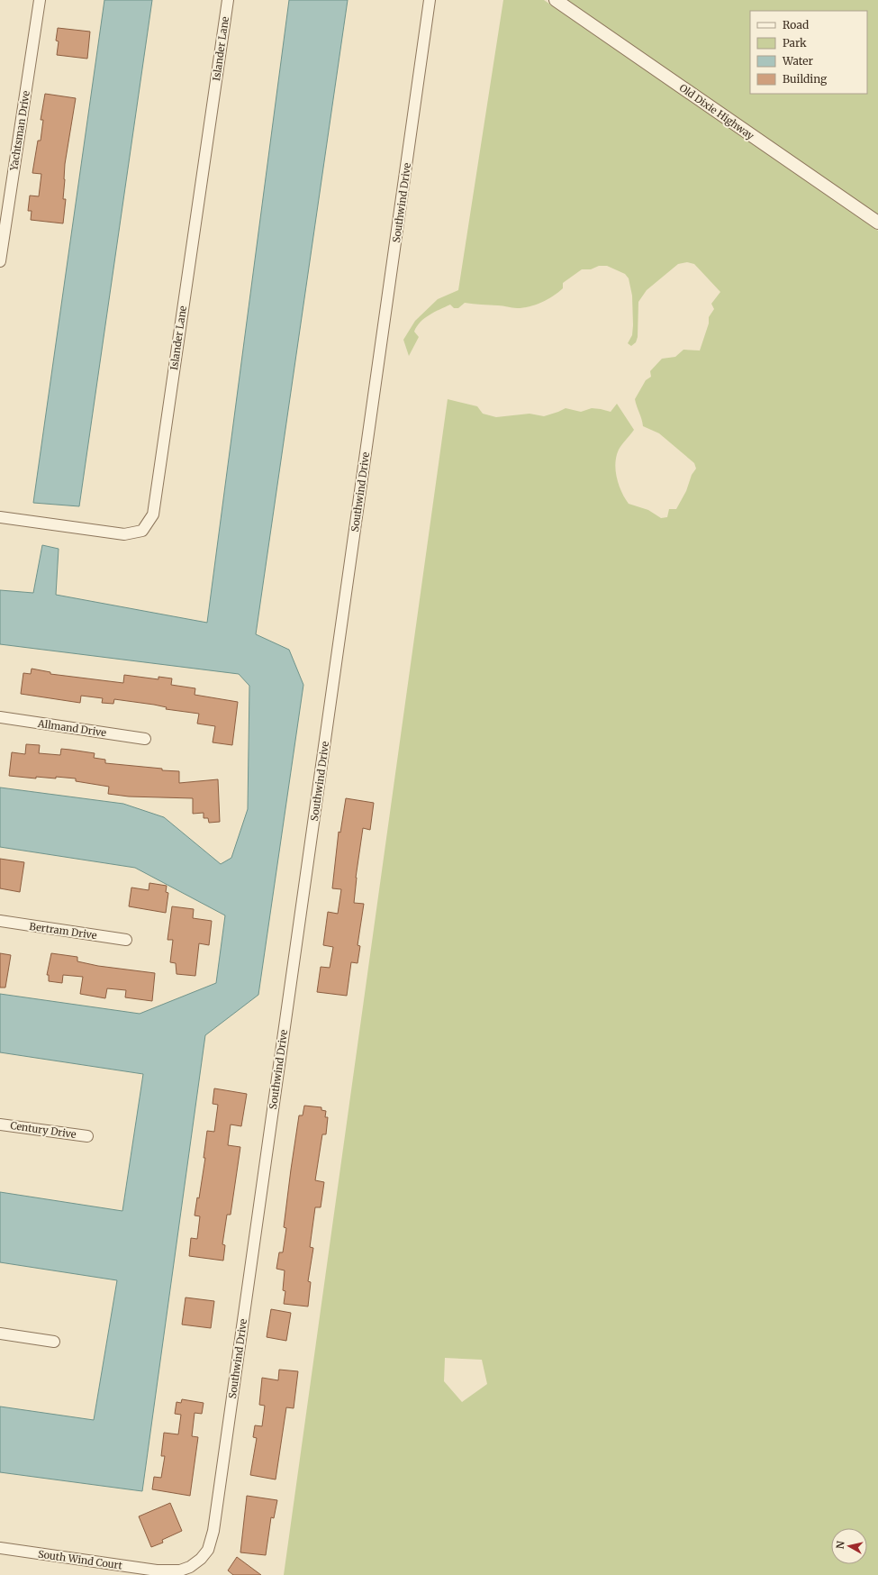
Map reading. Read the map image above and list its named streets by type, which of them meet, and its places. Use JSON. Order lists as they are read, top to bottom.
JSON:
{
  "streets": {
    "street": [
      "Islander Lane",
      "Old Dixie Highway",
      "Yachtsman Drive",
      "Southwind Drive",
      "Allmand Drive",
      "Bertram Drive",
      "Century Drive",
      "South Wind Court"
    ]
  },
  "crossings": [
    ["Southwind Drive", "South Wind Court"]
  ],
  "legend": [
    "Road",
    "Park",
    "Water",
    "Building"
  ],
  "north": "left"
}
